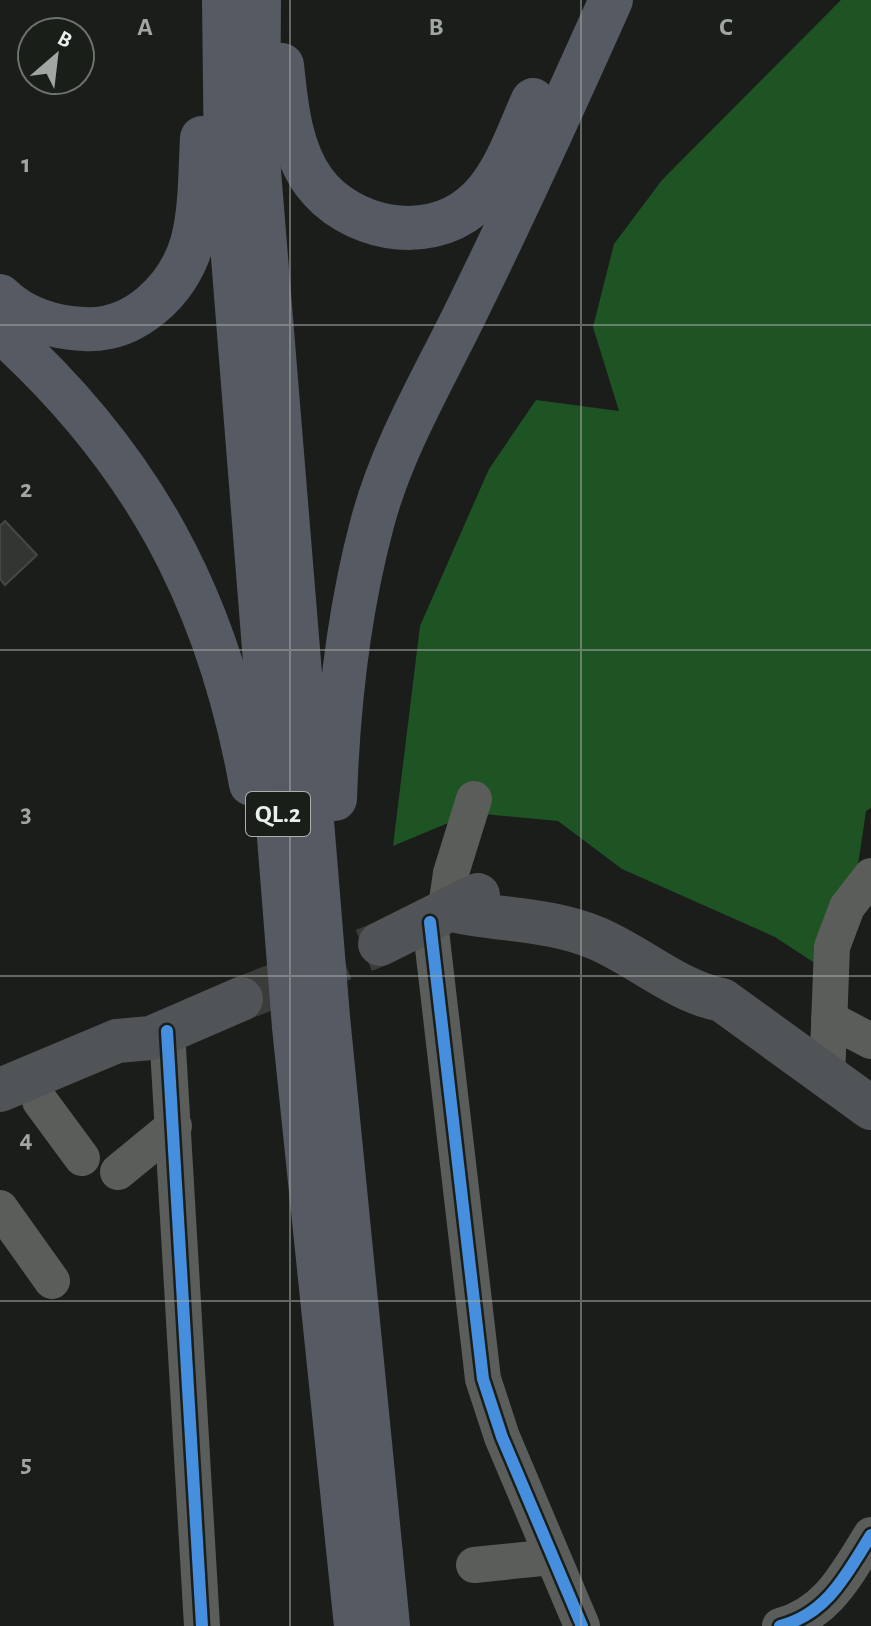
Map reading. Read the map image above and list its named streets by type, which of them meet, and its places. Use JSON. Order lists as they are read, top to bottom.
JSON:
{
  "streets": {
    "highway": ["QL.2"]
  },
  "north": "top right",
  "grid": {
    "columns": ["A", "B", "C"],
    "rows": [
      "1",
      "2",
      "3",
      "4",
      "5"
    ]
  }
}
